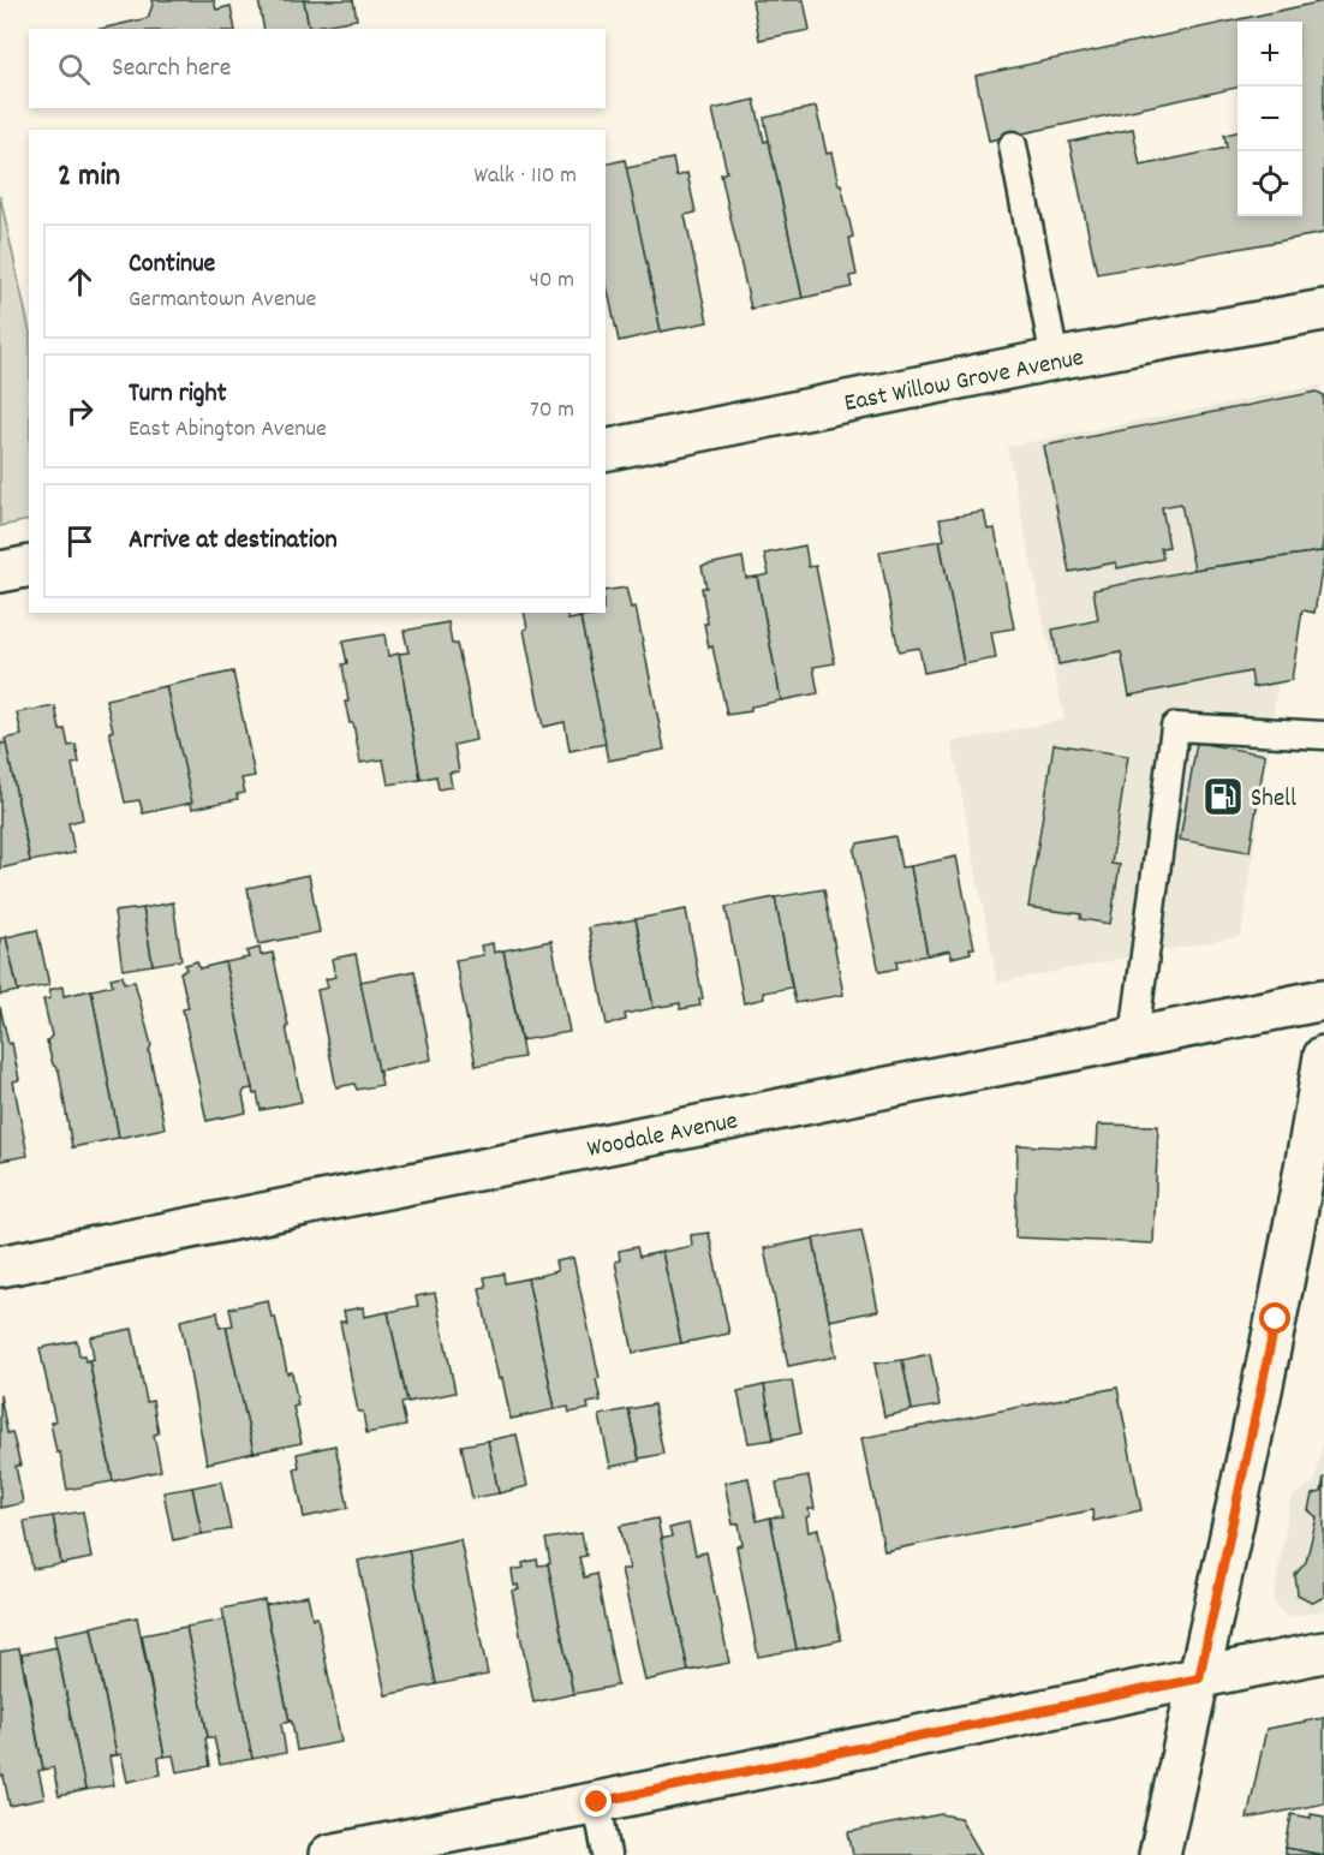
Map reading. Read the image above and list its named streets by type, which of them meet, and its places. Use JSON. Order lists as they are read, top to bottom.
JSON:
{
  "streets": {
    "street": ["East Willow Grove Avenue", "Woodale Avenue"]
  },
  "places": {
    "fuel station": ["Shell"]
  },
  "page": {
    "map_buttons": ["+", "−"],
    "search": "Search here",
    "heading": ["2 min", "Walk · 110 m"],
    "list": [
      ["Continue", "Germantown Avenue", "40 m"],
      ["Turn right", "East Abington Avenue", "70 m"],
      "Arrive at destination"
    ]
  }
}
